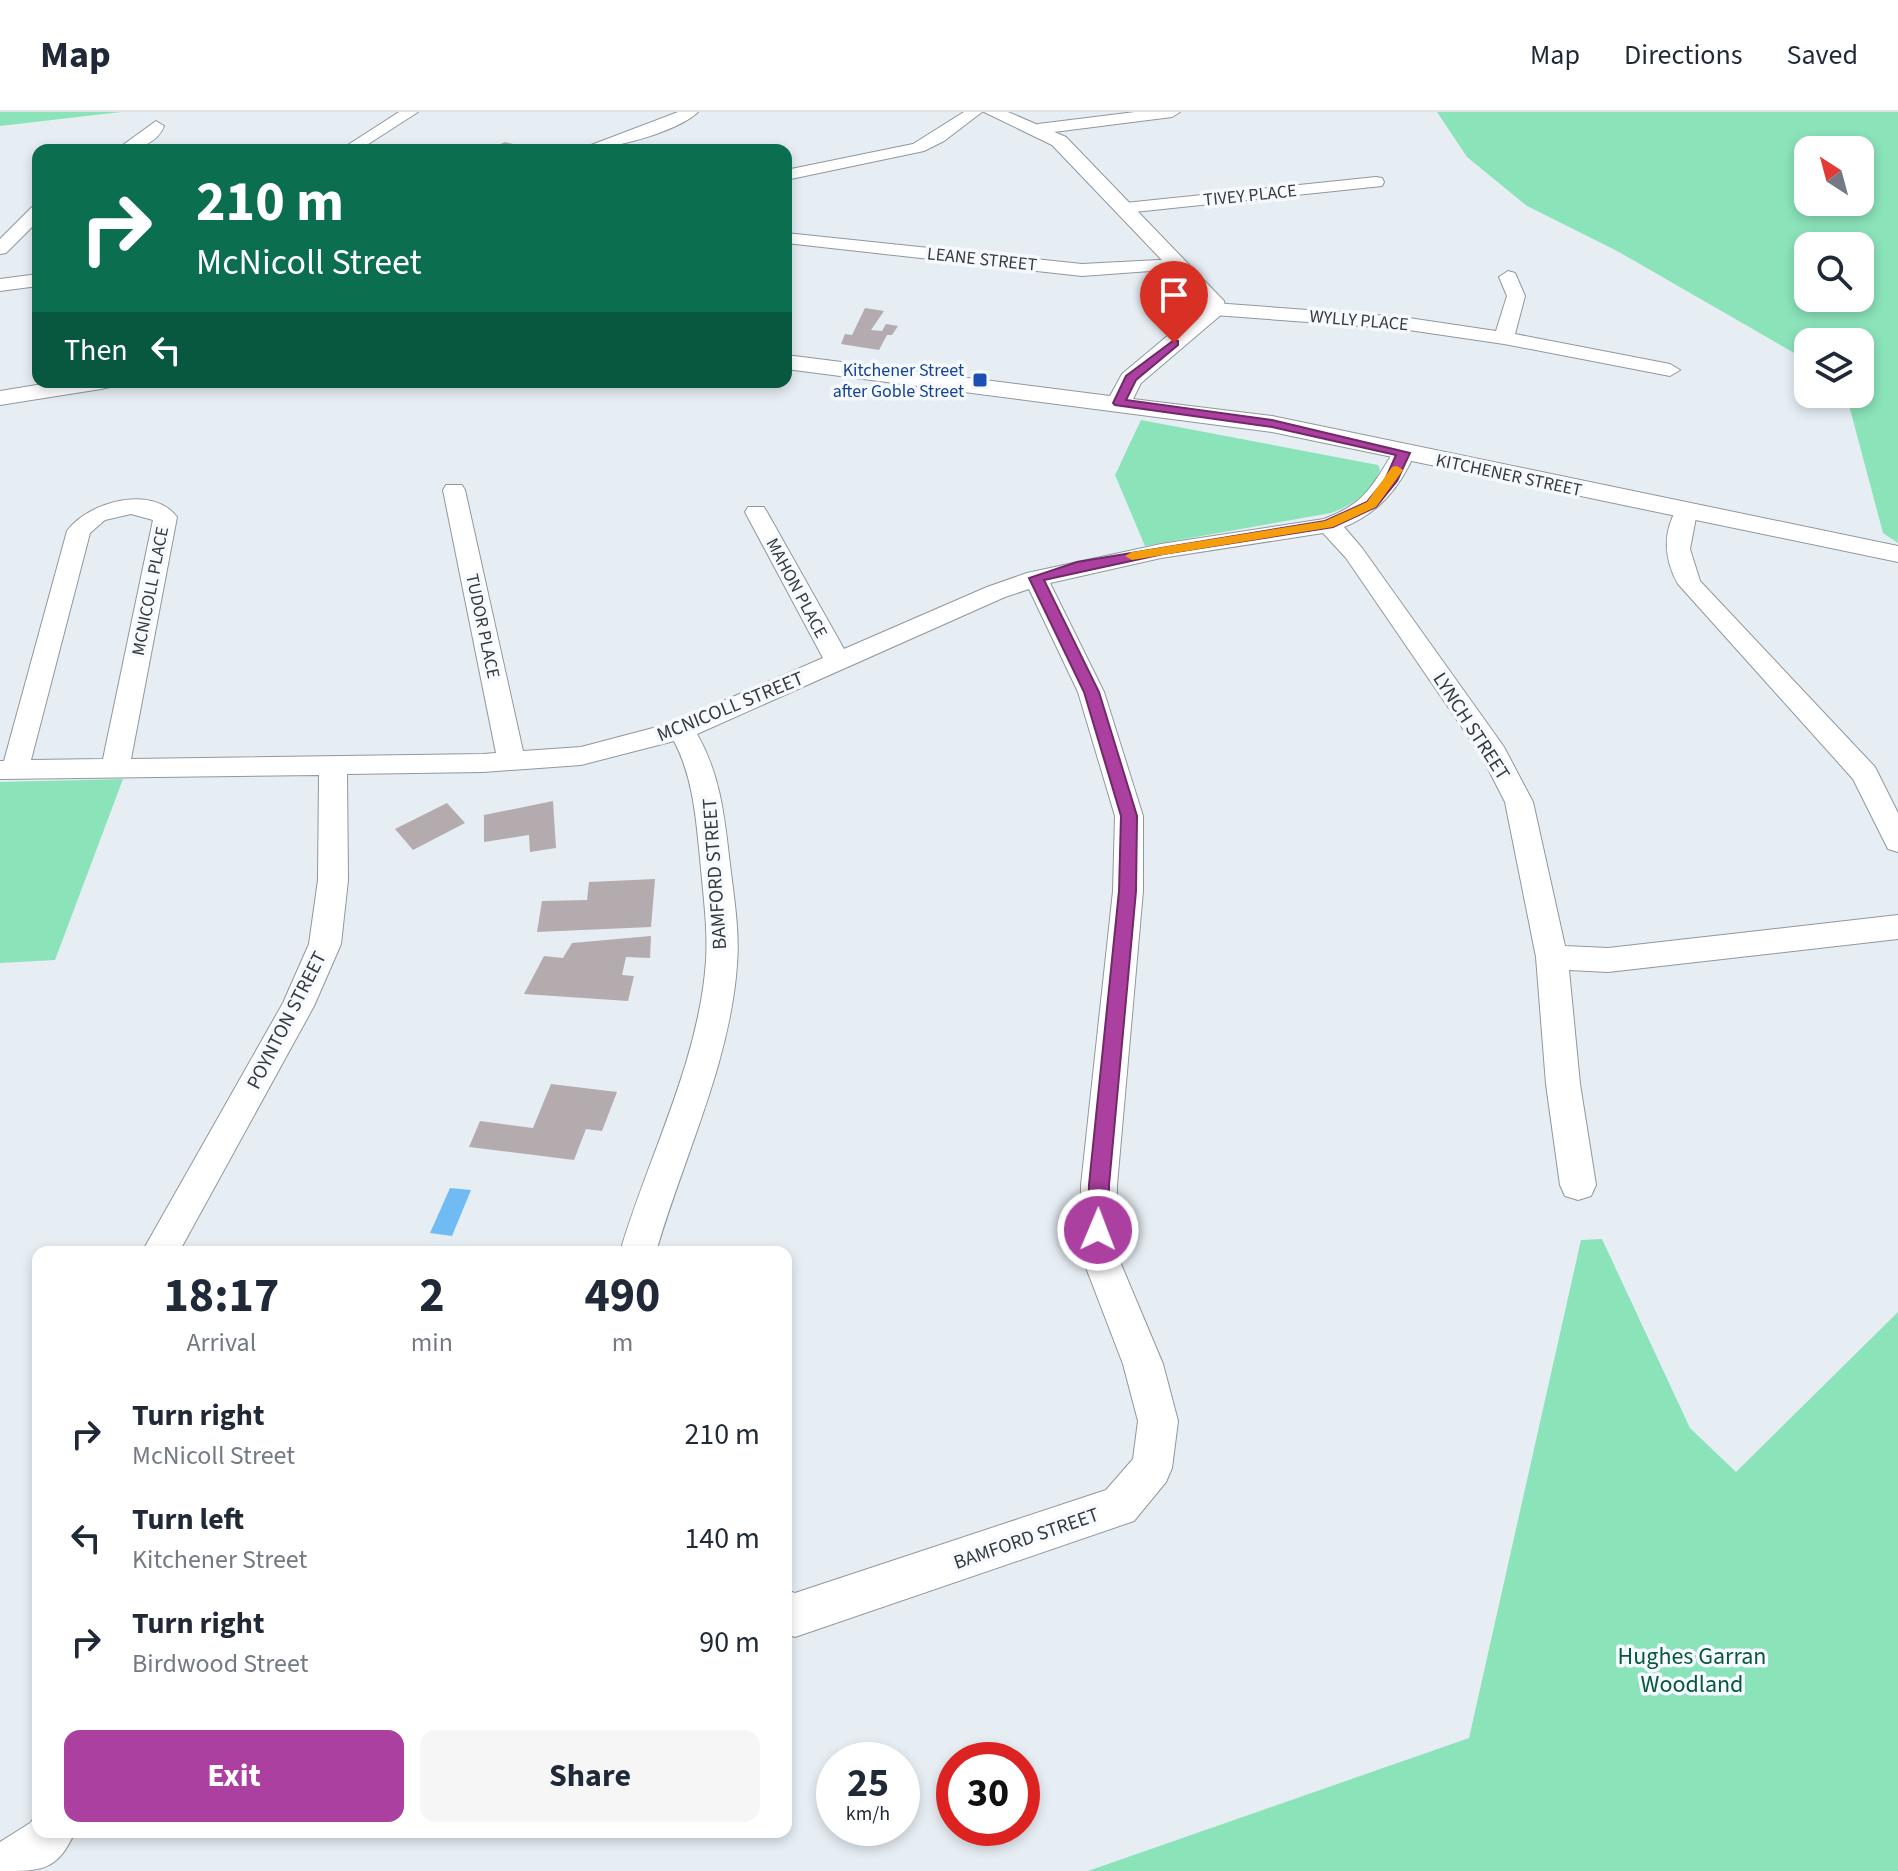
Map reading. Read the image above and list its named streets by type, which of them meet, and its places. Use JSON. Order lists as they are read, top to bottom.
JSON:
{
  "streets": {
    "street": [
      "TIVEY PLACE",
      "LEANE STREET",
      "WYLLY PLACE",
      "KITCHENER STREET",
      "MAHON PLACE",
      "MCNICOLL PLACE",
      "TUDOR PLACE",
      "MCNICOLL STREET",
      "LYNCH STREET",
      "BAMFORD STREET",
      "POYNTON STREET"
    ]
  },
  "crossings": [
    ["KITCHENER STREET", "MCNICOLL STREET"],
    ["MAHON PLACE", "MCNICOLL STREET"],
    ["MCNICOLL PLACE", "MCNICOLL STREET"],
    ["TUDOR PLACE", "MCNICOLL STREET"],
    ["MCNICOLL STREET", "LYNCH STREET"],
    ["MCNICOLL STREET", "BAMFORD STREET"],
    ["MCNICOLL STREET", "POYNTON STREET"]
  ],
  "parks": ["Hughes Garran Woodland"],
  "places": {
    "transit": ["Kitchener Street after Goble Street"]
  },
  "north": "top left",
  "page": {
    "header": "Map",
    "nav": ["Map", "Directions", "Saved"],
    "turn": ["210 m", "McNicoll Street"],
    "then": "Then",
    "eta": [
      "18:17",
      "Arrival",
      "2",
      "min",
      "490",
      "m"
    ],
    "list": [
      {
        "name": "Turn right",
        "note": "McNicoll Street",
        "value": "210 m"
      },
      {
        "name": "Turn left",
        "note": "Kitchener Street",
        "value": "140 m"
      },
      {
        "name": "Turn right",
        "note": "Birdwood Street",
        "value": "90 m"
      }
    ],
    "buttons": ["Exit", "Share"],
    "speed": "25 km/h",
    "limit": "30"
  }
}
